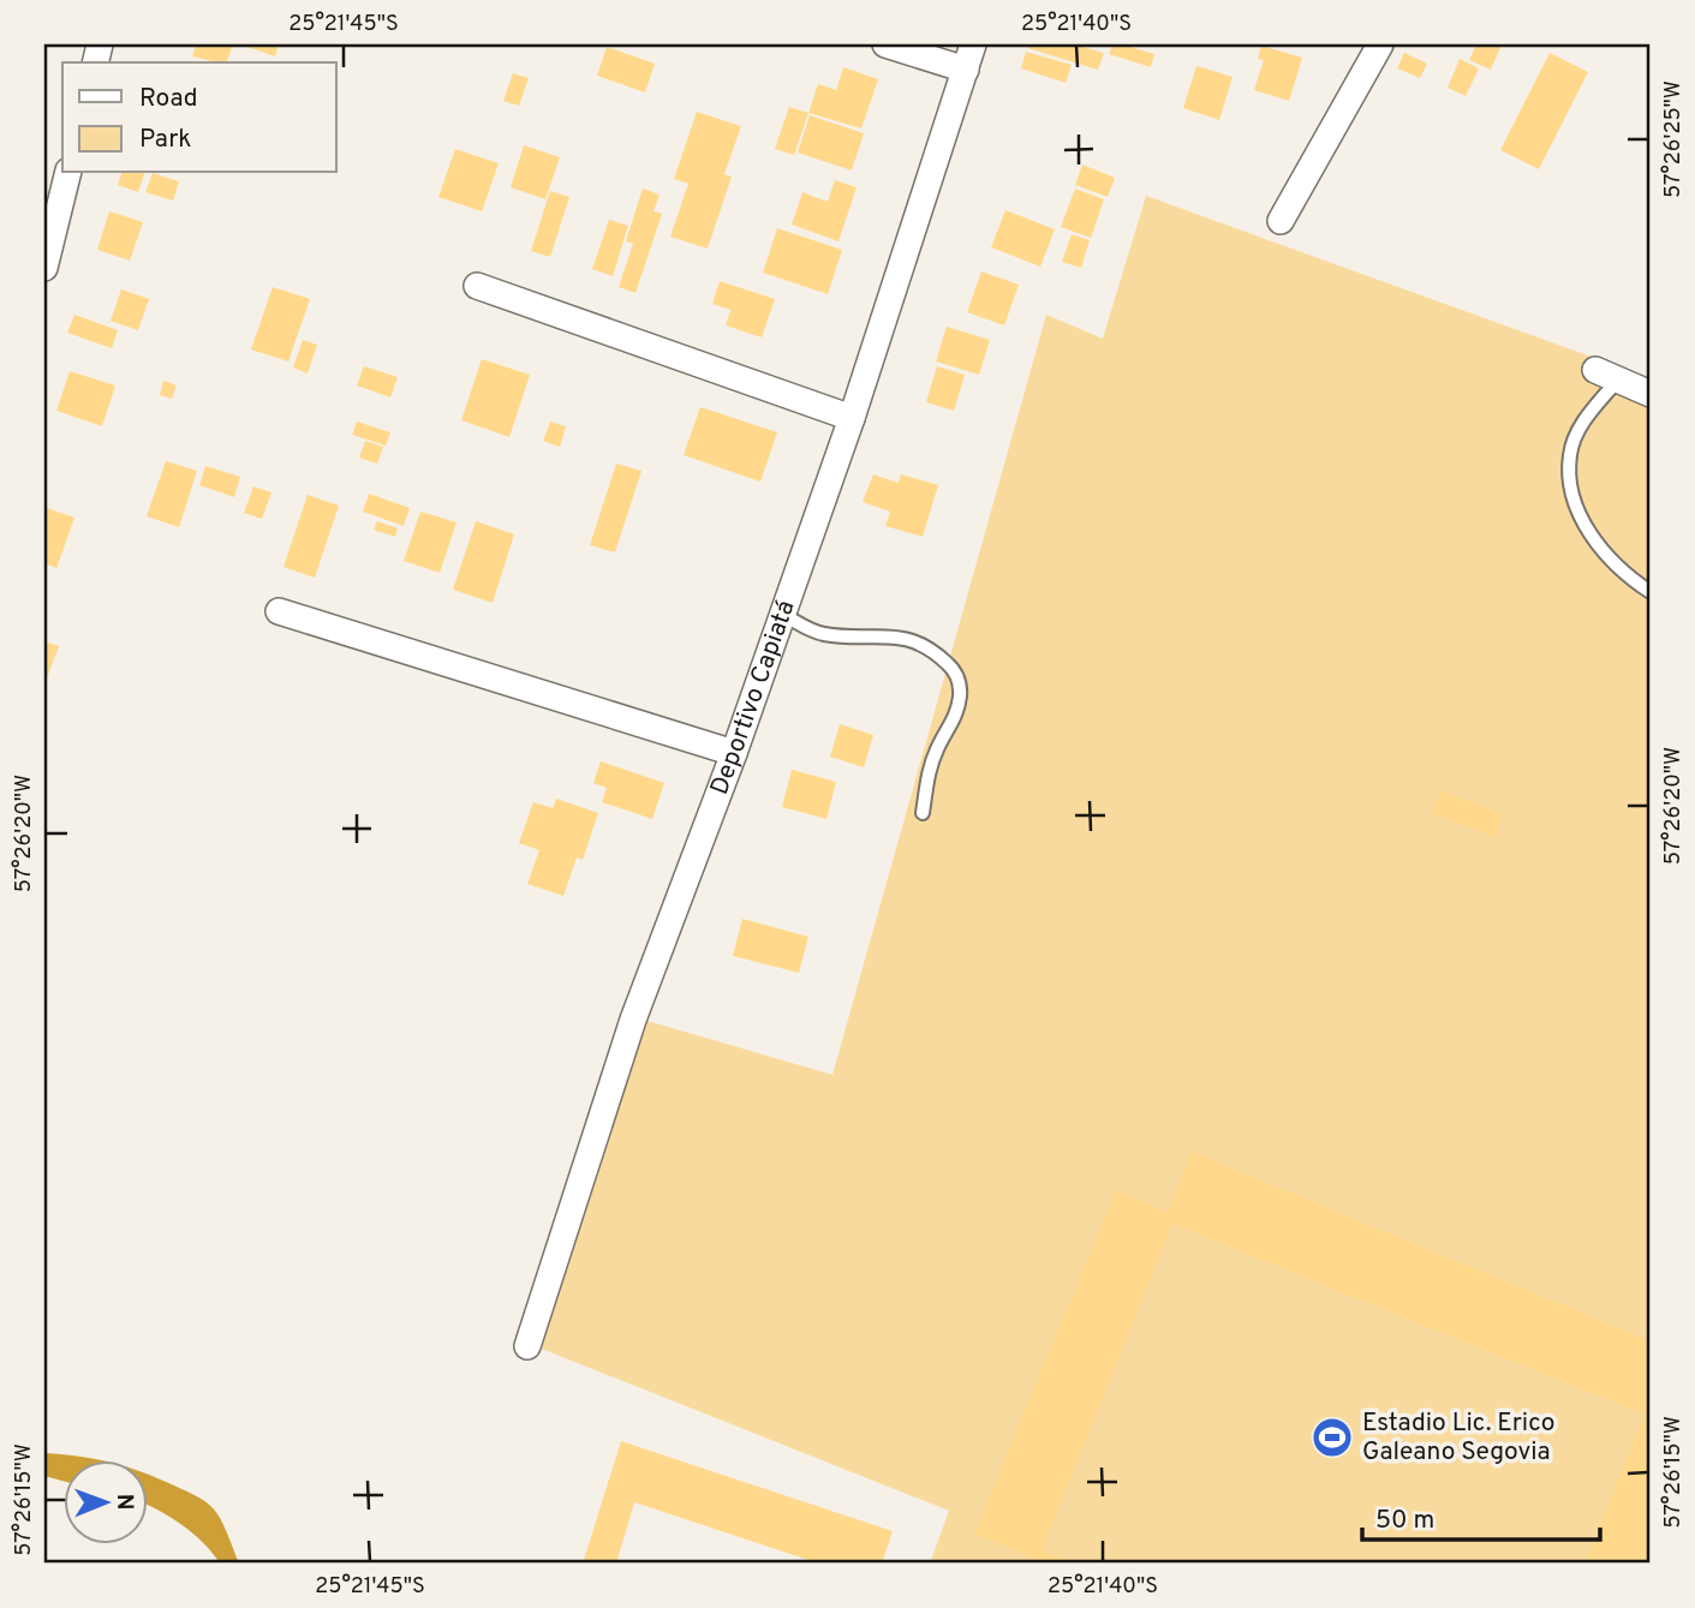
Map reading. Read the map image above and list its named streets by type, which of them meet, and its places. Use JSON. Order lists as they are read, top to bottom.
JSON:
{
  "streets": {
    "street": ["Deportivo Capiatá"]
  },
  "places": {
    "sports": ["Estadio Lic. Erico Galeano Segovia"]
  },
  "legend": ["Road", "Park"],
  "scale_bar": "50 m",
  "north": "right",
  "coordinates": [
    "25°21'45\"S",
    "25°21'40\"S",
    "57°26'25\"W",
    "57°26'20\"W",
    "57°26'15\"W"
  ]
}
